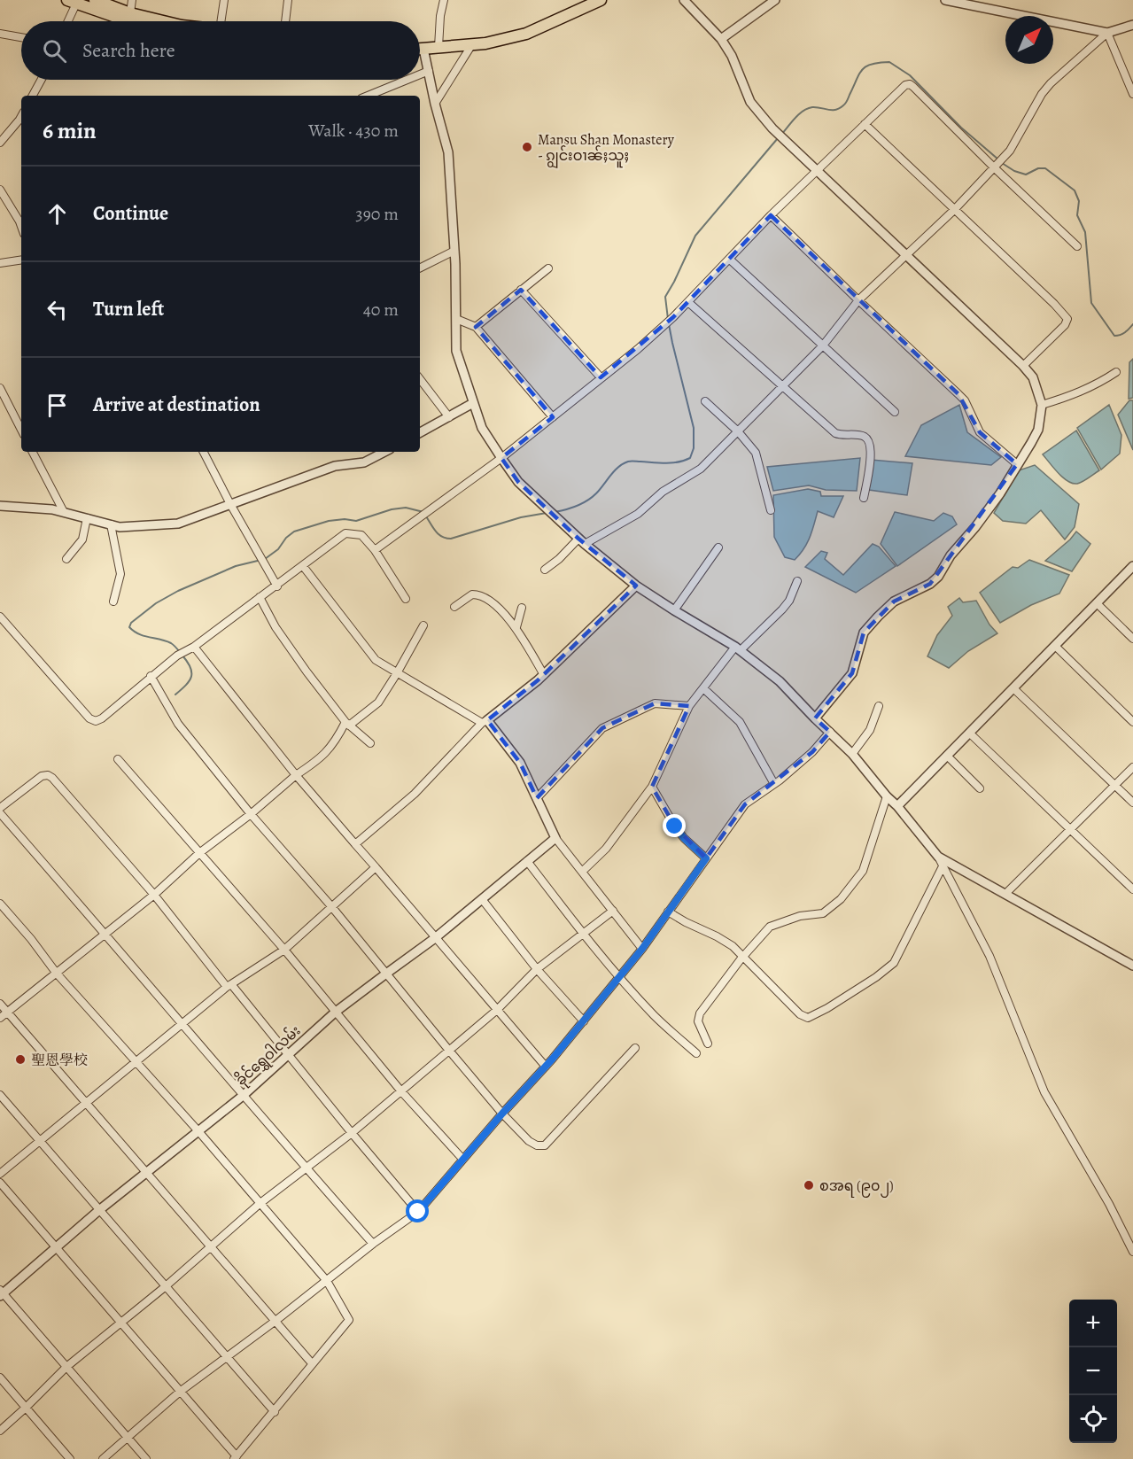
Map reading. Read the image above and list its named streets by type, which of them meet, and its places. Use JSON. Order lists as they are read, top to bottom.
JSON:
{
  "streets": {
    "street": ["ခိုင်ရွှေဝါလမ်း"]
  },
  "places": ["Mansu Shan Monastery - ၵျွင်းဝၢၼ်ႈသူႈ", "聖恩學校", "စအရ (၉၀၂)"],
  "north": "top right",
  "page": {
    "search": "Search here",
    "heading": ["6 min", "Walk · 430 m"],
    "list": [
      ["Continue", "390 m"],
      ["Turn left", "40 m"],
      "Arrive at destination"
    ],
    "map_buttons": ["+", "−"]
  }
}
